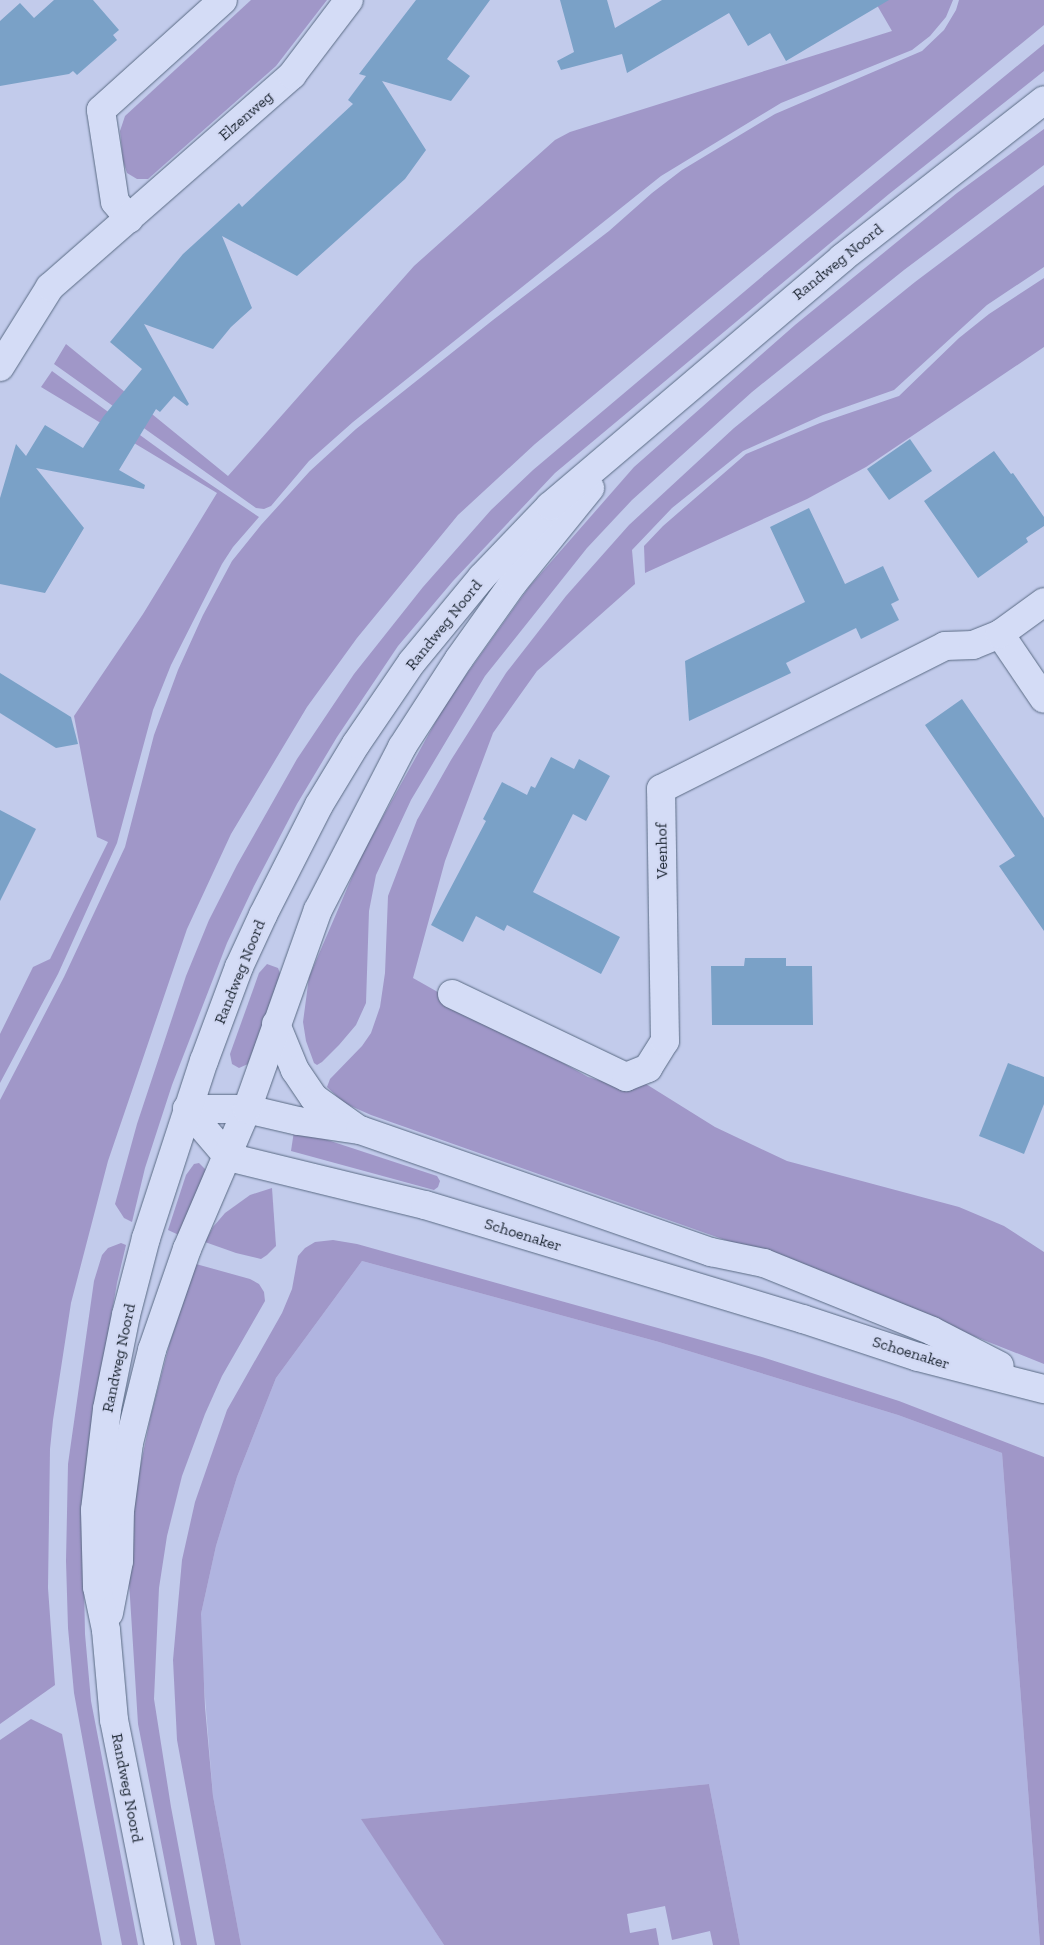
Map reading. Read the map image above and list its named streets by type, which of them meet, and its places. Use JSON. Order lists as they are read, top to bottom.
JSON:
{
  "streets": {
    "main road": [
      "Elzenweg",
      "Randweg Noord",
      "Veenhof",
      "Schoenaker"
    ]
  },
  "crossings": [
    ["Randweg Noord", "Schoenaker"]
  ]
}
